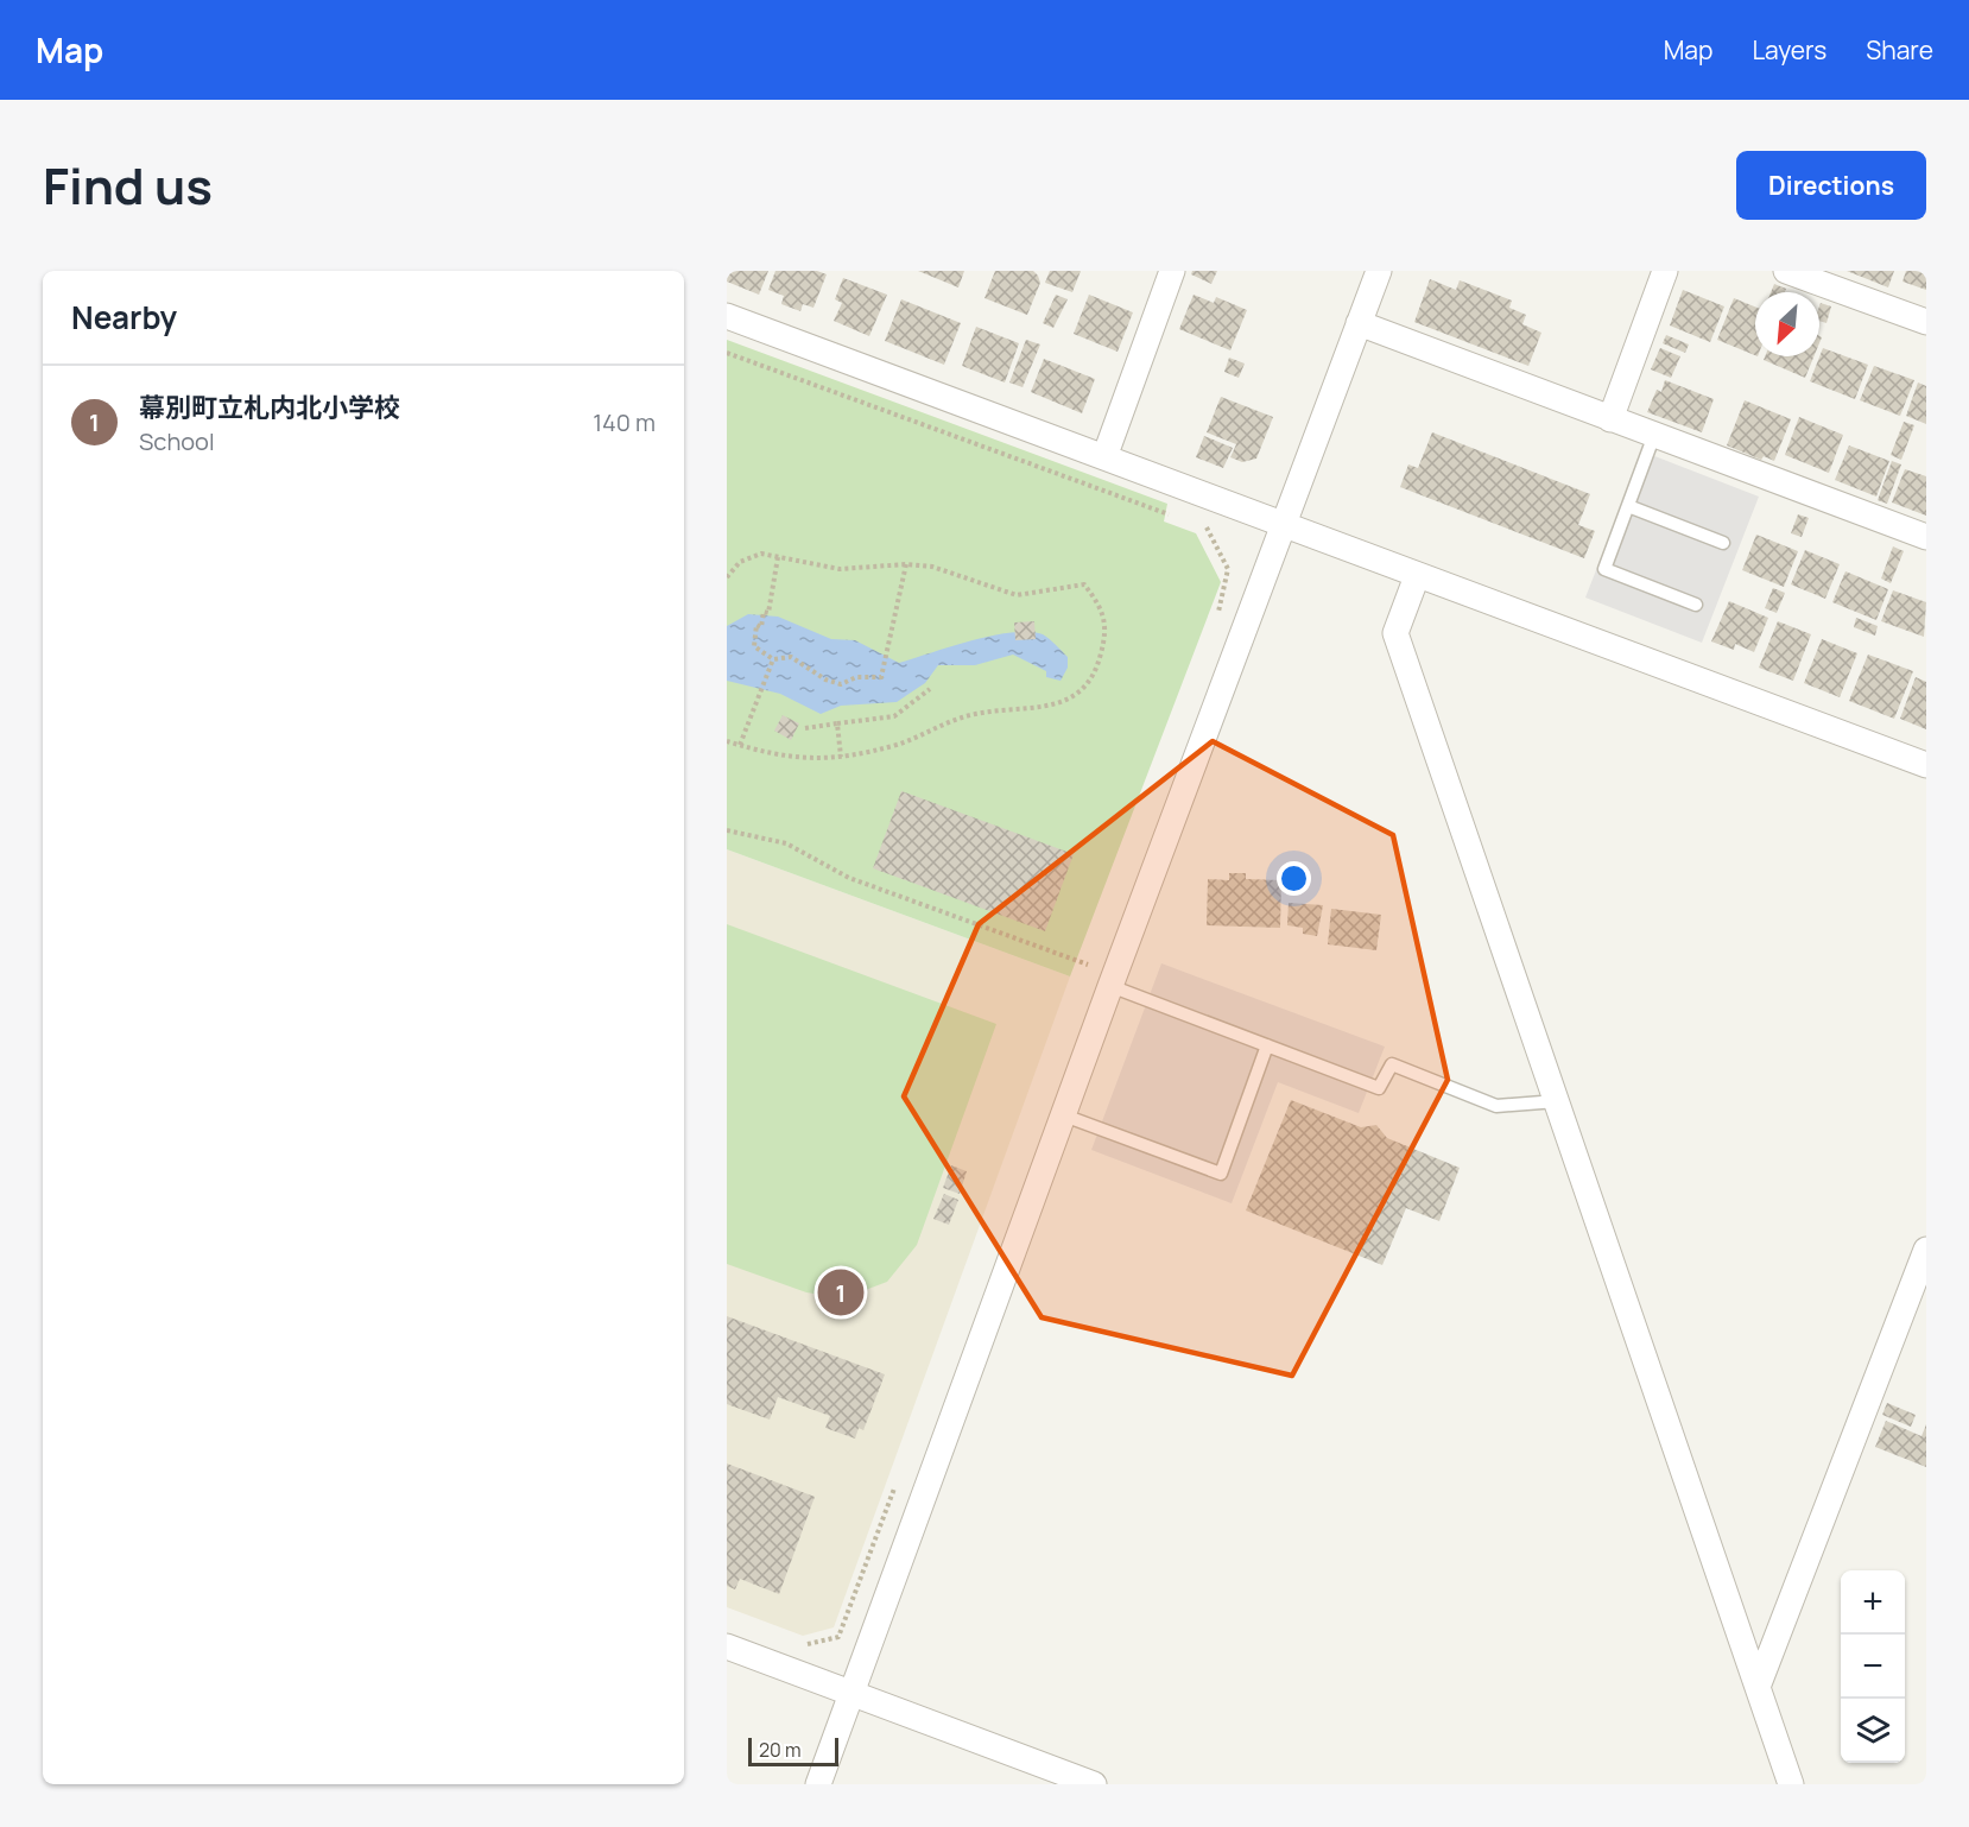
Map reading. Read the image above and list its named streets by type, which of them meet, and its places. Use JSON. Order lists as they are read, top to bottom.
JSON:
{
  "scale_bar": "20 m",
  "north": "bottom left",
  "page": {
    "header": "Map",
    "nav": ["Map", "Layers", "Share"],
    "title": "Find us",
    "buttons": "Directions",
    "heading": "Nearby",
    "list": [
      {
        "mark": "1",
        "name": "幕別町立札内北小学校",
        "note": "School",
        "value": "140 m"
      }
    ],
    "pins": "1",
    "map_buttons": ["+", "−"],
    "scale": "20 m"
  }
}
